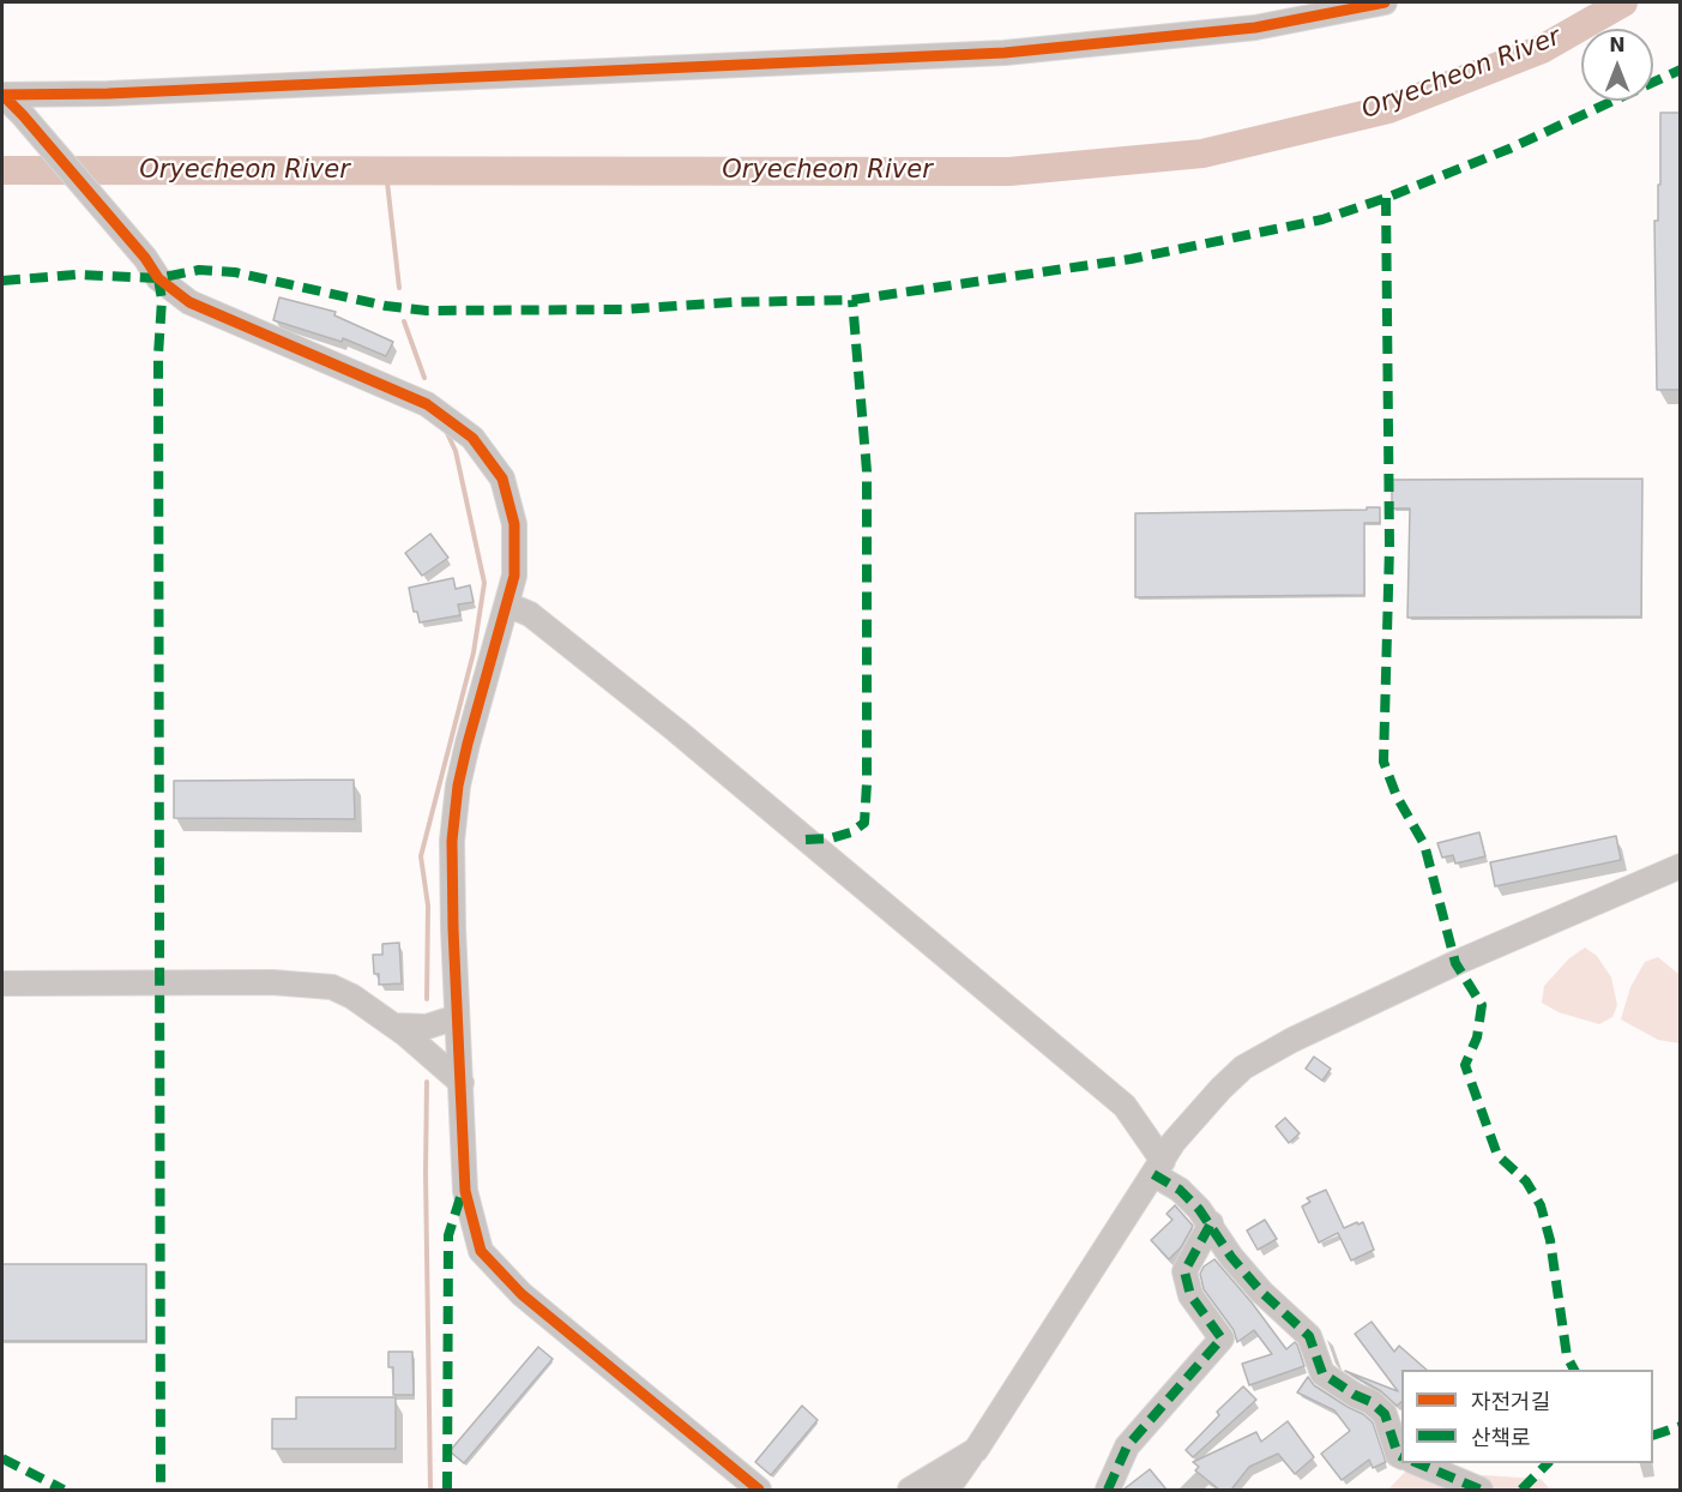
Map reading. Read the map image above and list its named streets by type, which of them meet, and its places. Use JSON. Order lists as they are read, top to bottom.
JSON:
{
  "water": ["Oryecheon River"],
  "legend": ["자전거길", "산책로"],
  "north": "top"
}
